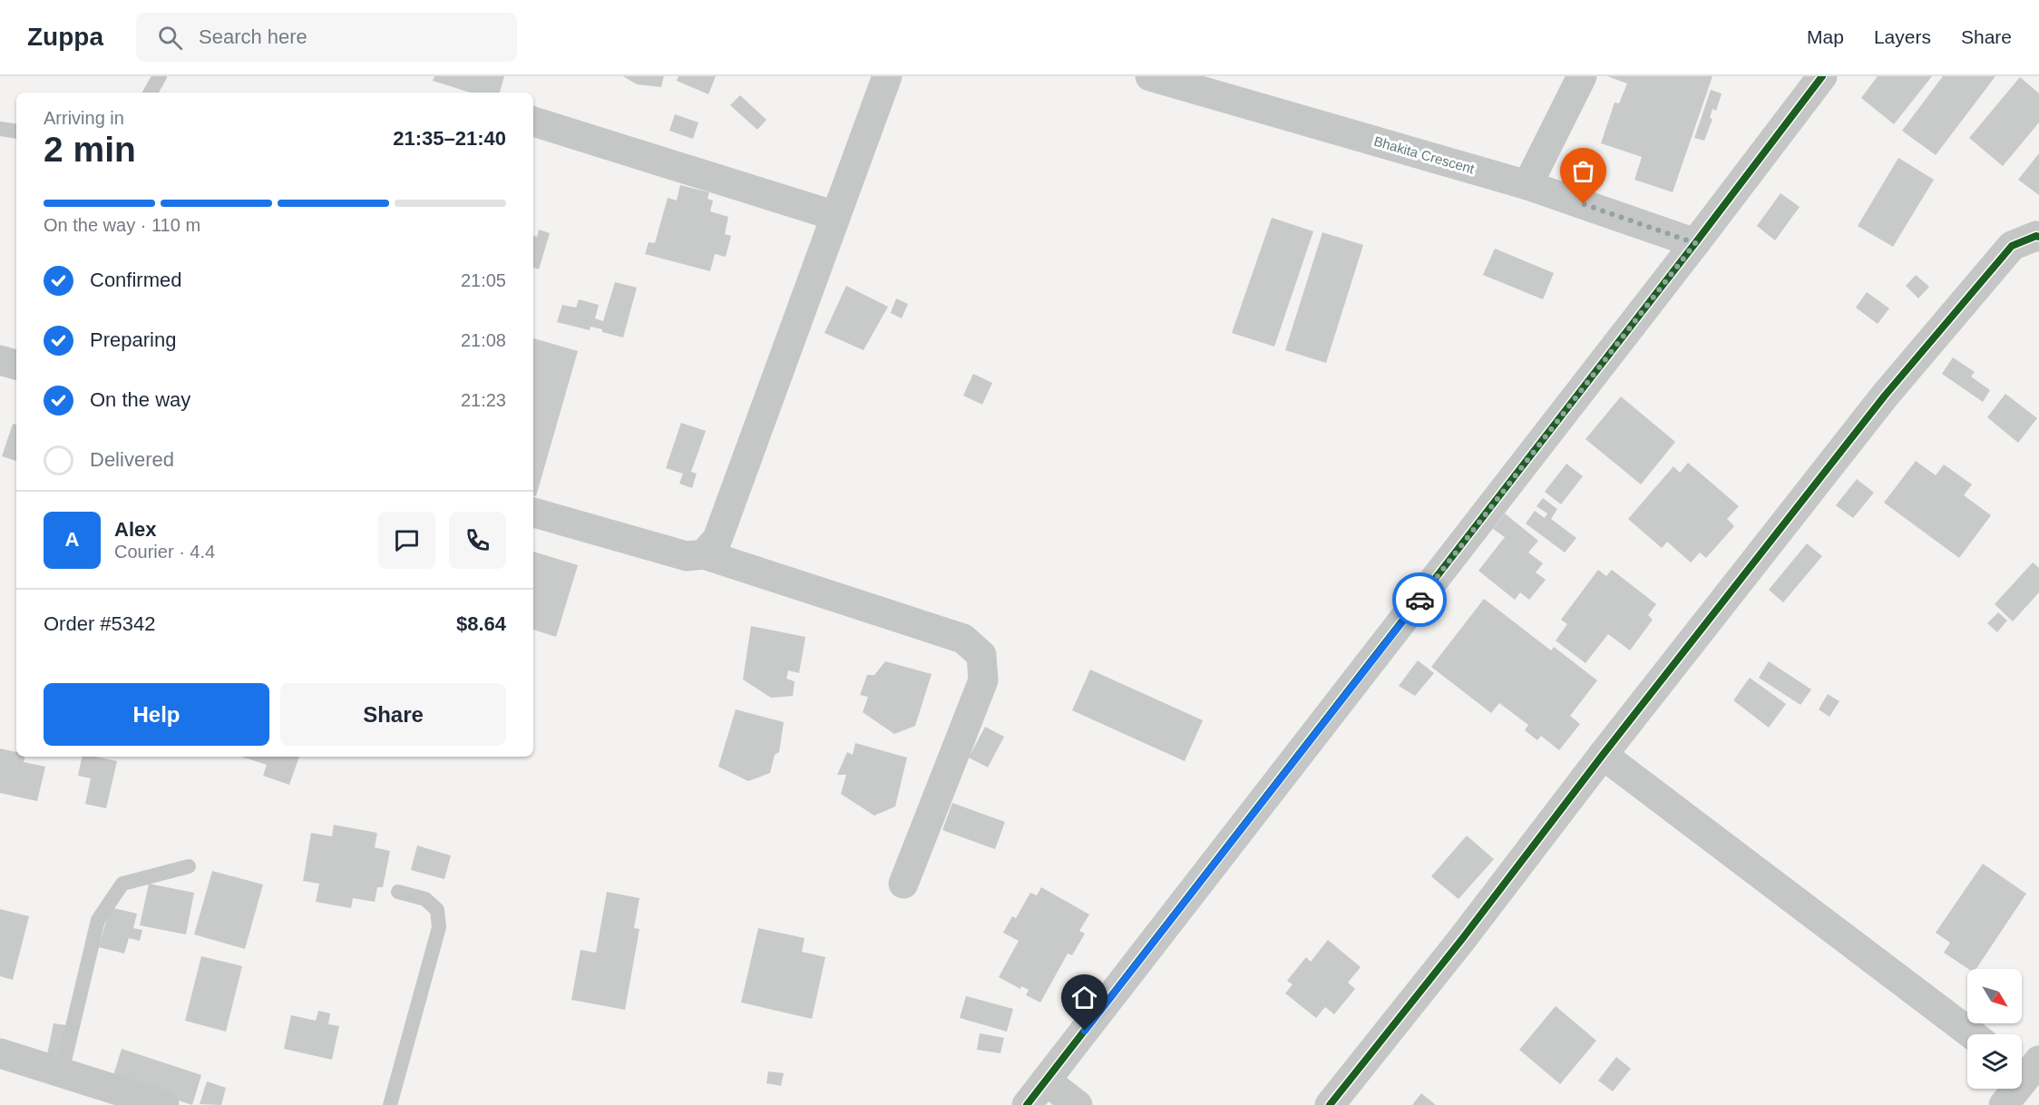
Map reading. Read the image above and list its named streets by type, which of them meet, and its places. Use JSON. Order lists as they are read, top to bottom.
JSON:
{
  "streets": {
    "street": ["Bhakita Crescent"]
  },
  "north": "bottom right",
  "page": {
    "header": "Zuppa",
    "search": "Search here",
    "nav": ["Map", "Layers", "Share"],
    "heading": ["2 min", "Arriving in", "21:35–21:40"],
    "panel": [
      "Alex",
      "Courier · 4.4",
      "Order #5342",
      "$8.64"
    ],
    "bar": "On the way · 110 m",
    "list": [
      ["Confirmed", "21:05"],
      ["Preparing", "21:08"],
      ["On the way", "21:23"],
      "Delivered"
    ],
    "round": "A",
    "buttons": ["Help", "Share"]
  }
}
